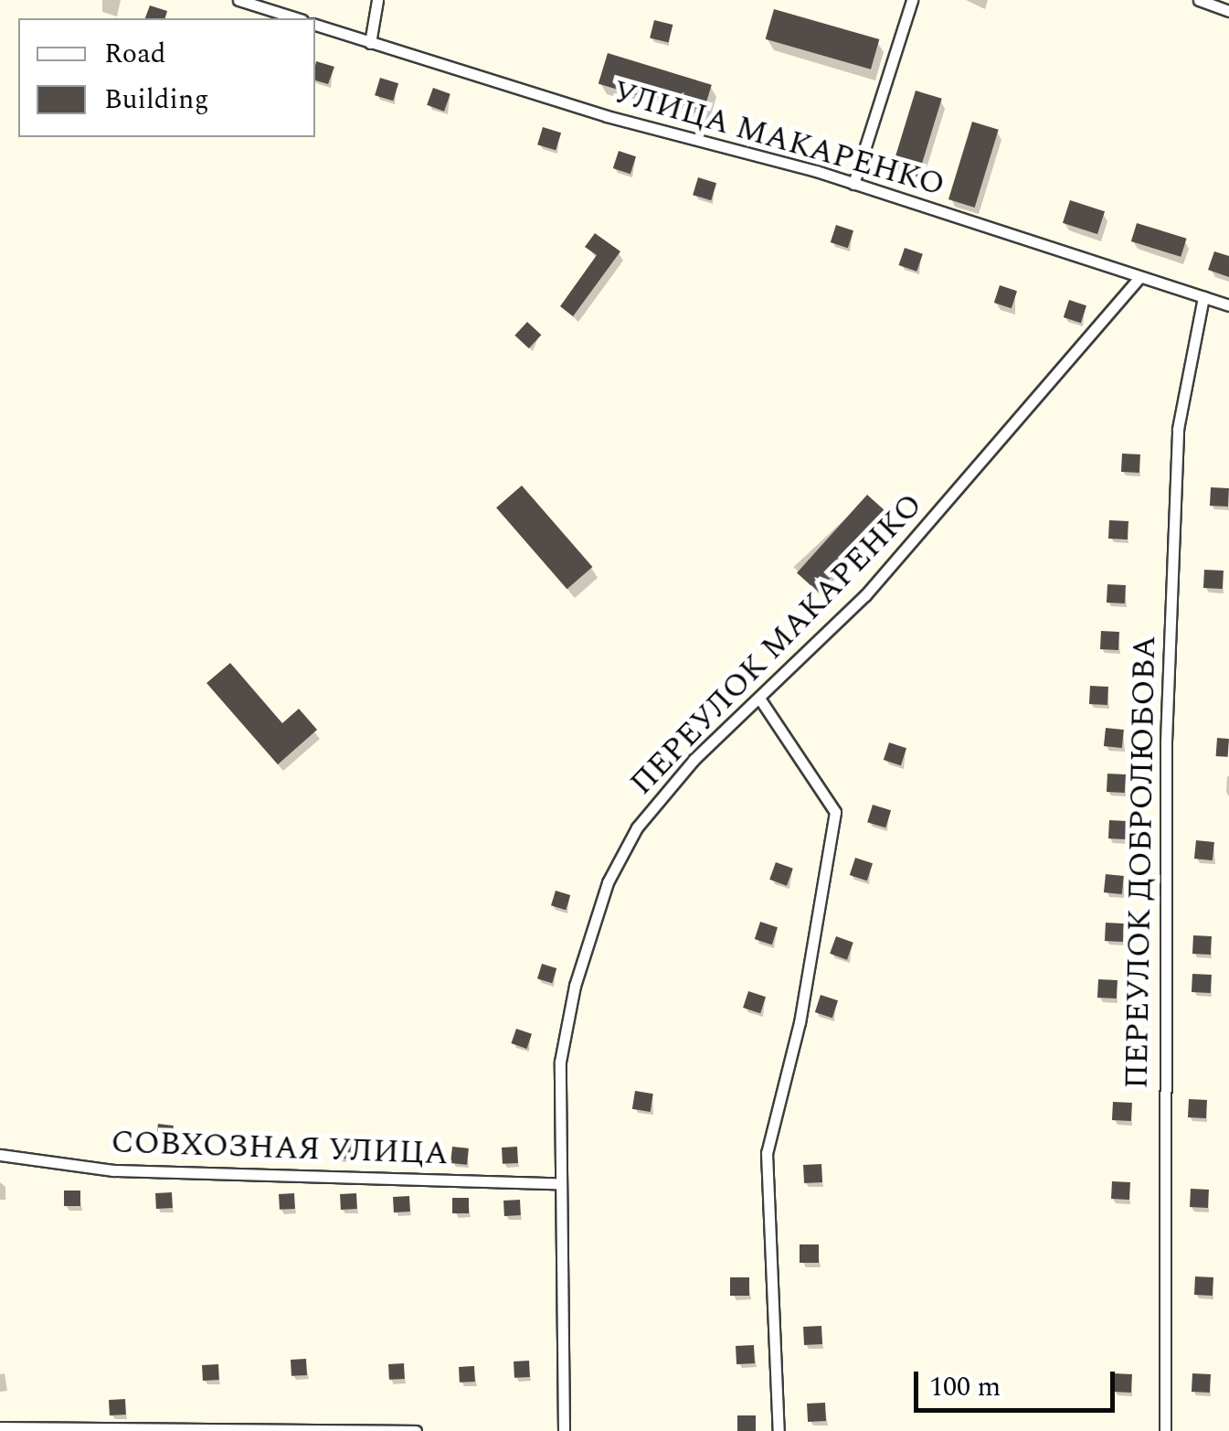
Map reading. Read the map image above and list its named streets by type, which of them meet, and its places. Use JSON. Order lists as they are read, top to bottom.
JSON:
{
  "streets": {
    "street": [
      "УЛИЦА МАКАРЕНКО",
      "ПЕРЕУЛОК МАКАРЕНКО",
      "ПЕРЕУЛОК ДОБРОЛЮБОВА",
      "СОВХОЗНАЯ УЛИЦА"
    ]
  },
  "crossings": [
    ["УЛИЦА МАКАРЕНКО", "ПЕРЕУЛОК МАКАРЕНКО"],
    ["УЛИЦА МАКАРЕНКО", "ПЕРЕУЛОК ДОБРОЛЮБОВА"],
    ["ПЕРЕУЛОК МАКАРЕНКО", "СОВХОЗНАЯ УЛИЦА"]
  ],
  "legend": ["Road", "Building"],
  "scale_bar": "100 m"
}
